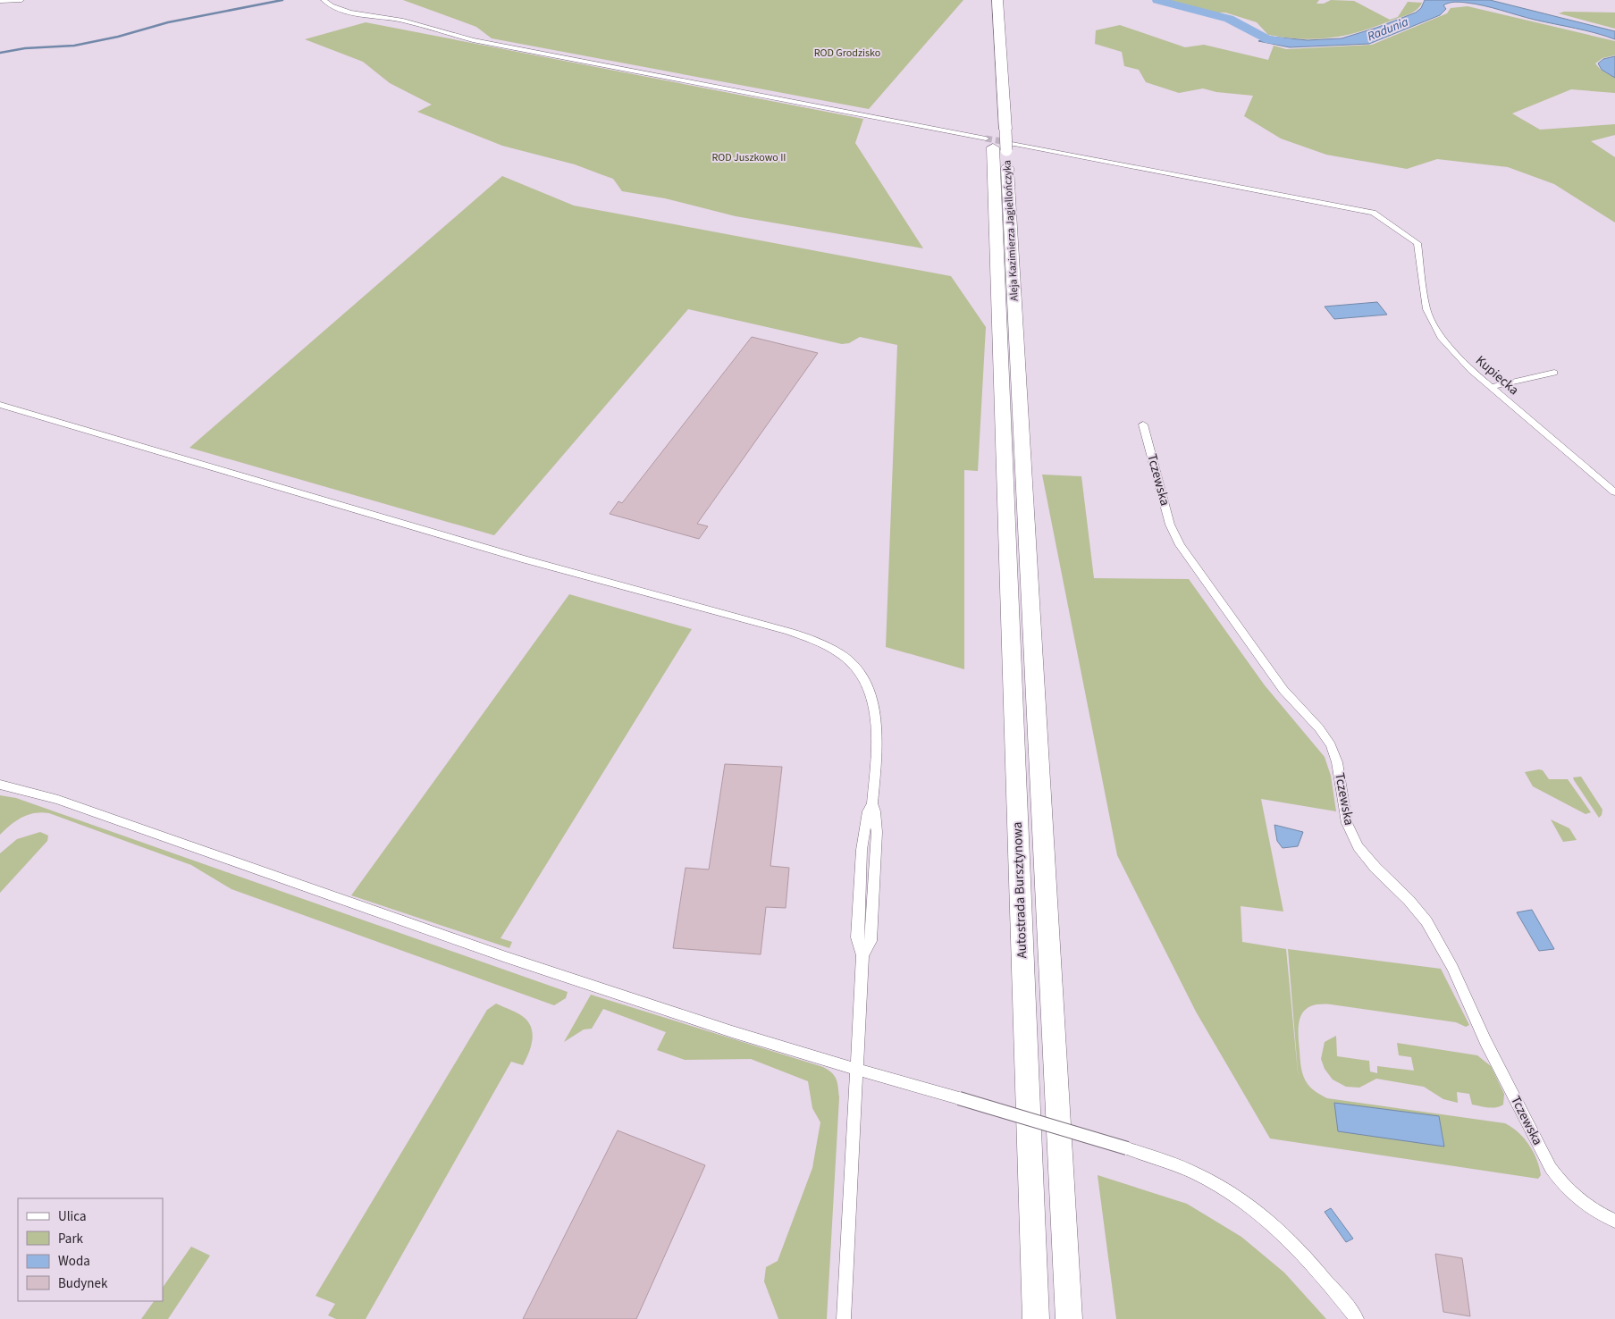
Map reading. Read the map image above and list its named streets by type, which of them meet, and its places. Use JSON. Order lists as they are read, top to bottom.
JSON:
{
  "streets": {
    "highway": ["Aleja Kazimierza Jagiellończyka", "Autostrada Bursztynowa"],
    "street": ["Kupiecka", "Tczewska"]
  },
  "crossings": [
    ["Aleja Kazimierza Jagiellończyka", "Kupiecka"],
    ["Aleja Kazimierza Jagiellończyka", "Autostrada Bursztynowa"]
  ],
  "water": ["Radunia"],
  "parks": ["ROD Grodzisko", "ROD Juszkowo II"],
  "legend": [
    "Ulica",
    "Park",
    "Woda",
    "Budynek"
  ]
}
